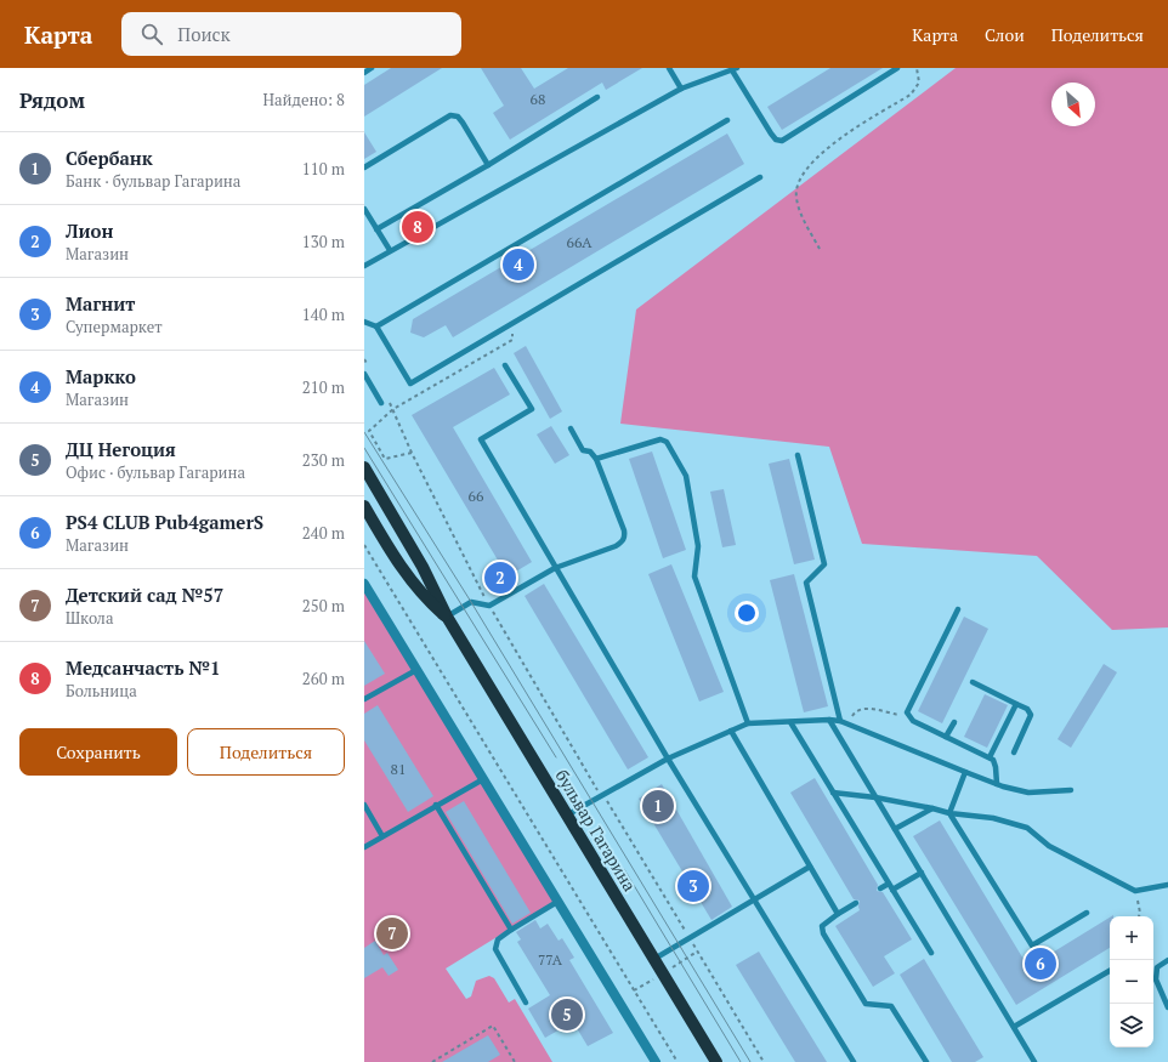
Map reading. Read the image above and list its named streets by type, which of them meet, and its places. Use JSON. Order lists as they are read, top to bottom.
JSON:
{
  "streets": {
    "main road": ["бульвар Гагарина"]
  },
  "house_numbers": [
    "68",
    "66А",
    "66",
    "81",
    "77А"
  ],
  "north": "bottom right",
  "page": {
    "header": "Карта",
    "search": "Поиск",
    "nav": ["Карта", "Слои", "Поделиться"],
    "heading": ["Рядом", "Найдено: 8"],
    "list": [
      {
        "mark": "1",
        "name": "Сбербанк",
        "note": "Банк · бульвар Гагарина",
        "value": "110 m"
      },
      {
        "mark": "2",
        "name": "Лион",
        "note": "Магазин",
        "value": "130 m"
      },
      {
        "mark": "3",
        "name": "Магнит",
        "note": "Супермаркет",
        "value": "140 m"
      },
      {
        "mark": "4",
        "name": "Маркко",
        "note": "Магазин",
        "value": "210 m"
      },
      {
        "mark": "5",
        "name": "ДЦ Негоция",
        "note": "Офис · бульвар Гагарина",
        "value": "230 m"
      },
      {
        "mark": "6",
        "name": "PS4 CLUB Pub4gamerS",
        "note": "Магазин",
        "value": "240 m"
      },
      {
        "mark": "7",
        "name": "Детский сад №57",
        "note": "Школа",
        "value": "250 m"
      },
      {
        "mark": "8",
        "name": "Медсанчасть №1",
        "note": "Больница",
        "value": "260 m"
      }
    ],
    "pins": [
      "8",
      "4",
      "2",
      "1",
      "3",
      "7",
      "6",
      "5"
    ],
    "buttons": ["Сохранить", "Поделиться"],
    "map_buttons": ["+", "−"]
  }
}
